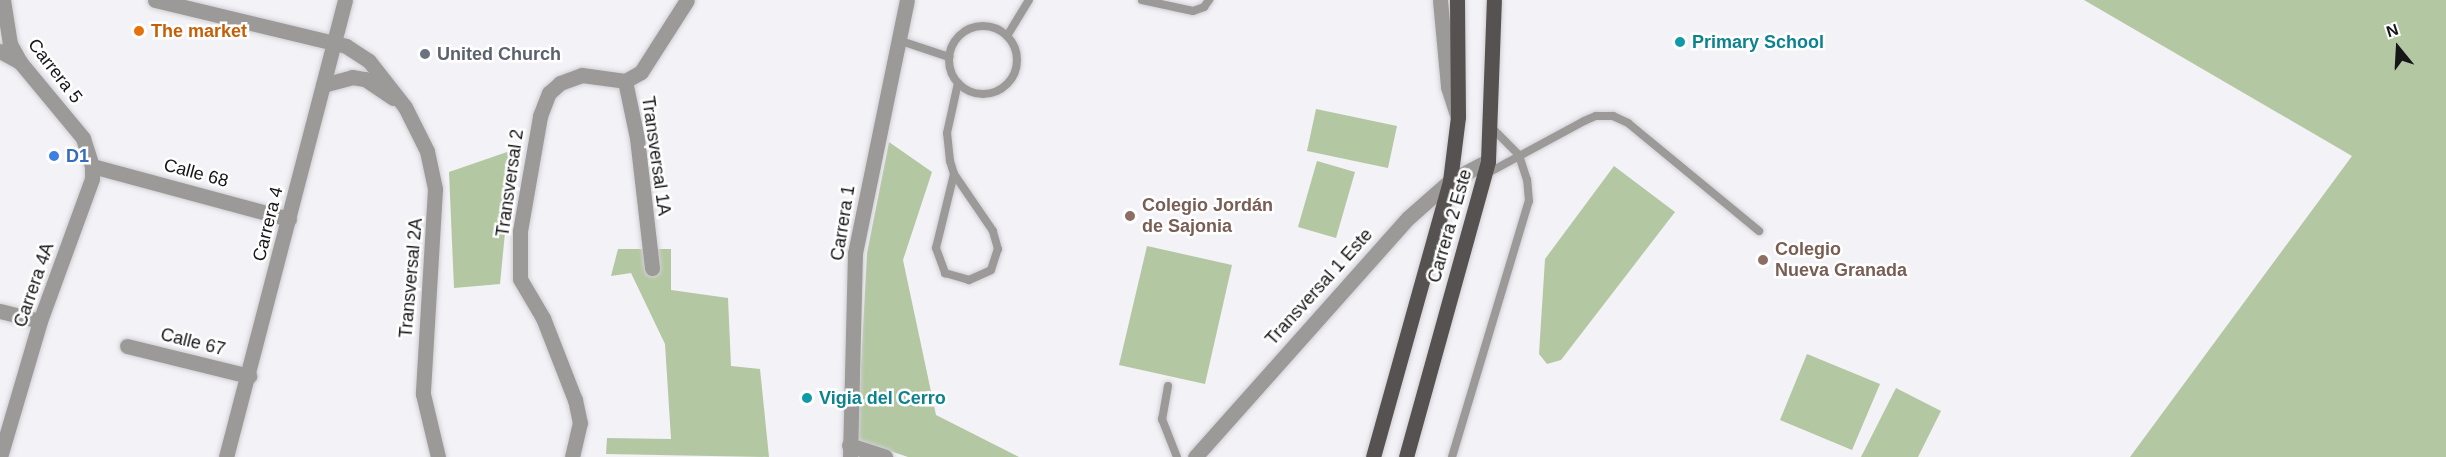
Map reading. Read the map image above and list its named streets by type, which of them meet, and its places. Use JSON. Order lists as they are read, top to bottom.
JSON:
{
  "streets": {
    "main road": ["Carrera 2 Este"],
    "street": [
      "Carrera 5",
      "Transversal 1A",
      "Calle 68",
      "Transversal 2",
      "Carrera 1",
      "Carrera 4",
      "Transversal 2A",
      "Carrera 4A",
      "Transversal 1 Este",
      "Calle 67"
    ]
  },
  "crossings": [
    ["Carrera 5", "Calle 68"],
    ["Carrera 5", "Carrera 4A"],
    ["Transversal 1A", "Transversal 2"],
    ["Calle 68", "Carrera 4"],
    ["Calle 68", "Carrera 4A"],
    ["Carrera 4", "Transversal 2A"],
    ["Carrera 4", "Calle 67"],
    ["Carrera 2 Este", "Transversal 1 Este"]
  ],
  "places": [
    "The market",
    "Primary School",
    "United Church",
    "D1",
    "Colegio Jordán de Sajonia",
    "Colegio Nueva Granada",
    "Vigia del Cerro"
  ],
  "north": "top"
}
